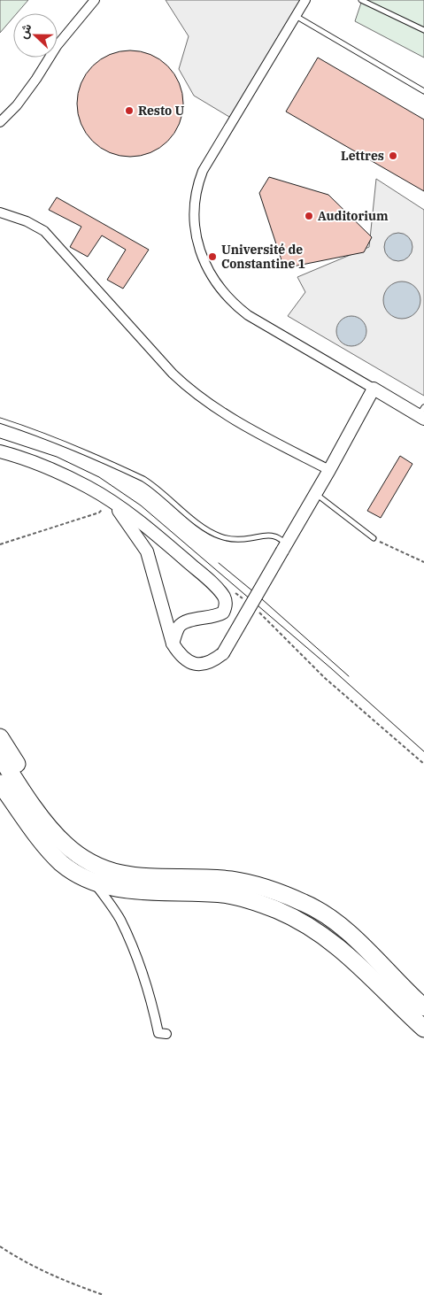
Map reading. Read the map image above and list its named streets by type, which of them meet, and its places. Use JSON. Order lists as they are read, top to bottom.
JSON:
{
  "places": [
    "Resto U",
    "Lettres",
    "Auditorium",
    "Université de Constantine 1"
  ],
  "north": "left"
}
